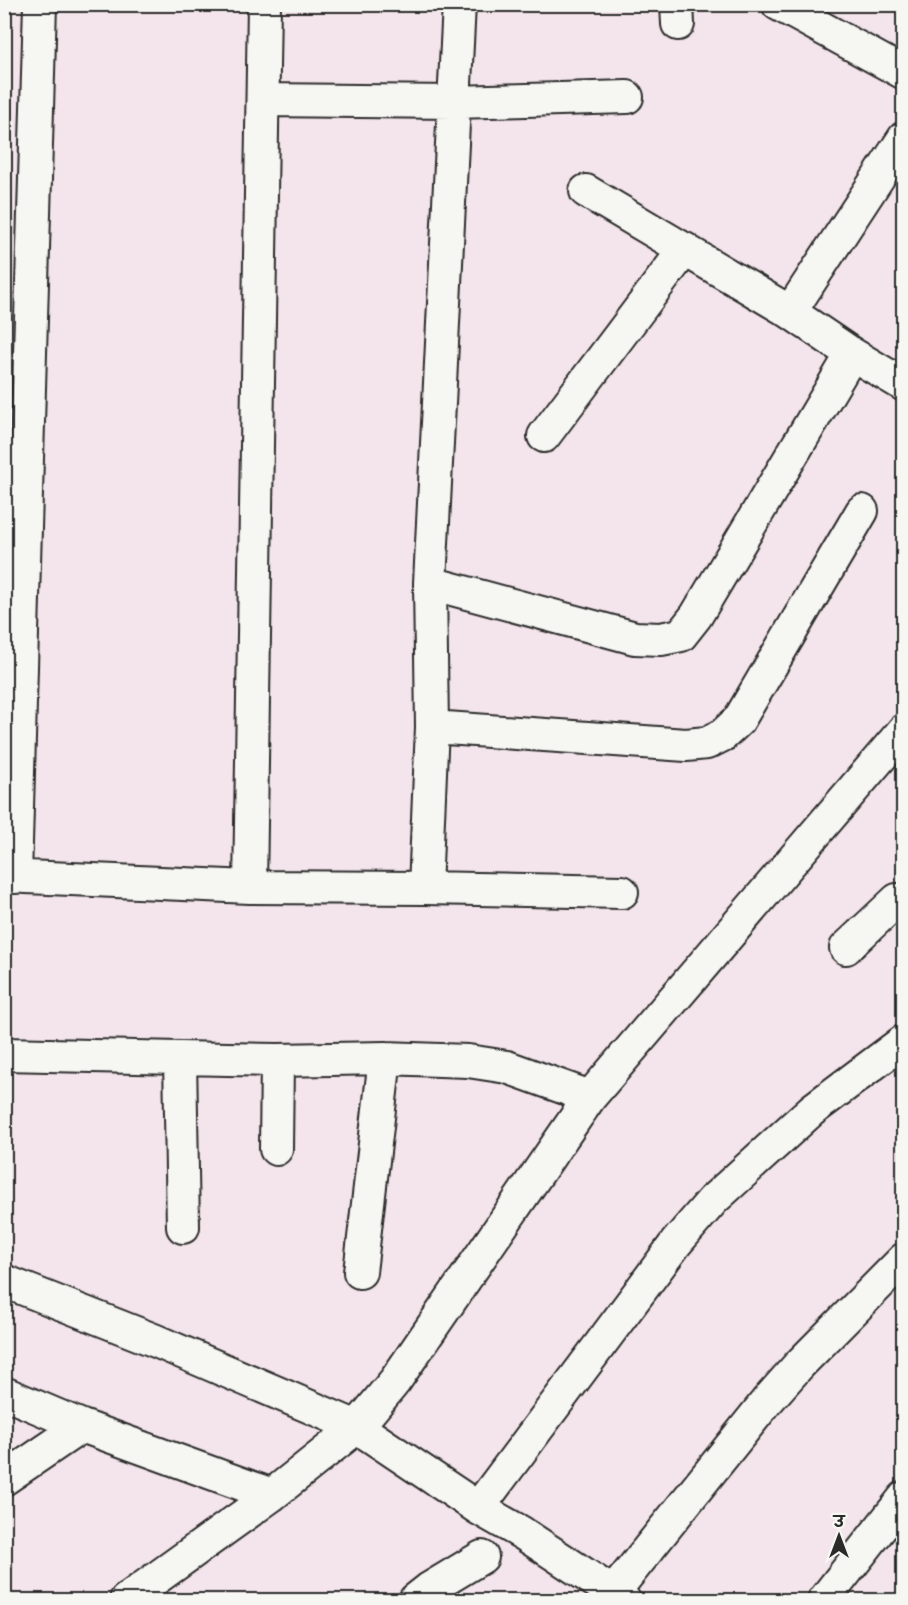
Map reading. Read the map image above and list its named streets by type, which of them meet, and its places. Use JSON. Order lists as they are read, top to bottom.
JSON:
{
  "north": "top"
}
